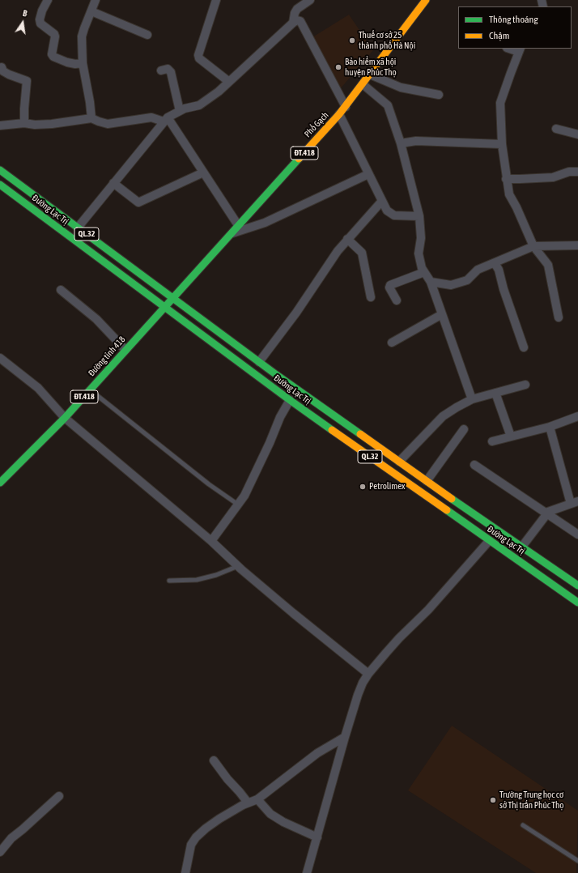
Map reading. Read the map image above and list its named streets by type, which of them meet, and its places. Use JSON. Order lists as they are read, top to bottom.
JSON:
{
  "streets": {
    "main road": [
      "Phố Gạch",
      "ĐT.418",
      "Đường Lạc Trị",
      "QL.32",
      "Đường tỉnh 418"
    ]
  },
  "crossings": [
    ["Phố Gạch", "Đường Lạc Trị"],
    ["Phố Gạch", "Đường tỉnh 418"],
    ["Đường Lạc Trị", "Đường tỉnh 418"]
  ],
  "places": [
    "Thuế cơ sở 25 thành phố Hà Nội",
    "Bảo hiểm xã hội huyện Phúc Thọ",
    "Petrolimex",
    "Trường Trung học cơ sở Thị trấn Phúc Thọ"
  ],
  "legend": ["Thông thoáng", "Chậm"],
  "north": "top"
}
